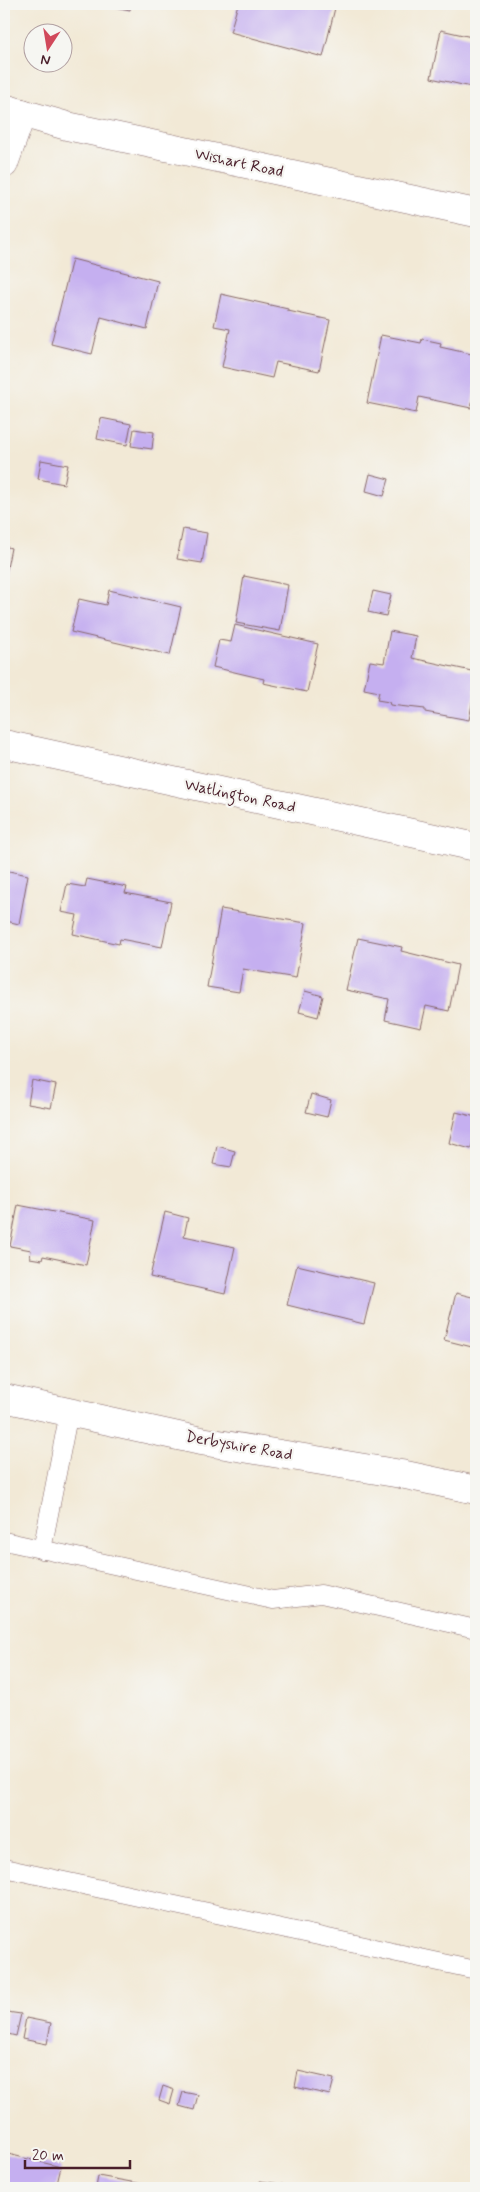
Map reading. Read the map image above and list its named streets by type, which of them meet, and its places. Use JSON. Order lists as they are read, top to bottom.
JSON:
{
  "streets": {
    "street": ["Wishart Road", "Watlington Road", "Derbyshire Road"]
  },
  "scale_bar": "20 m",
  "north": "bottom"
}
